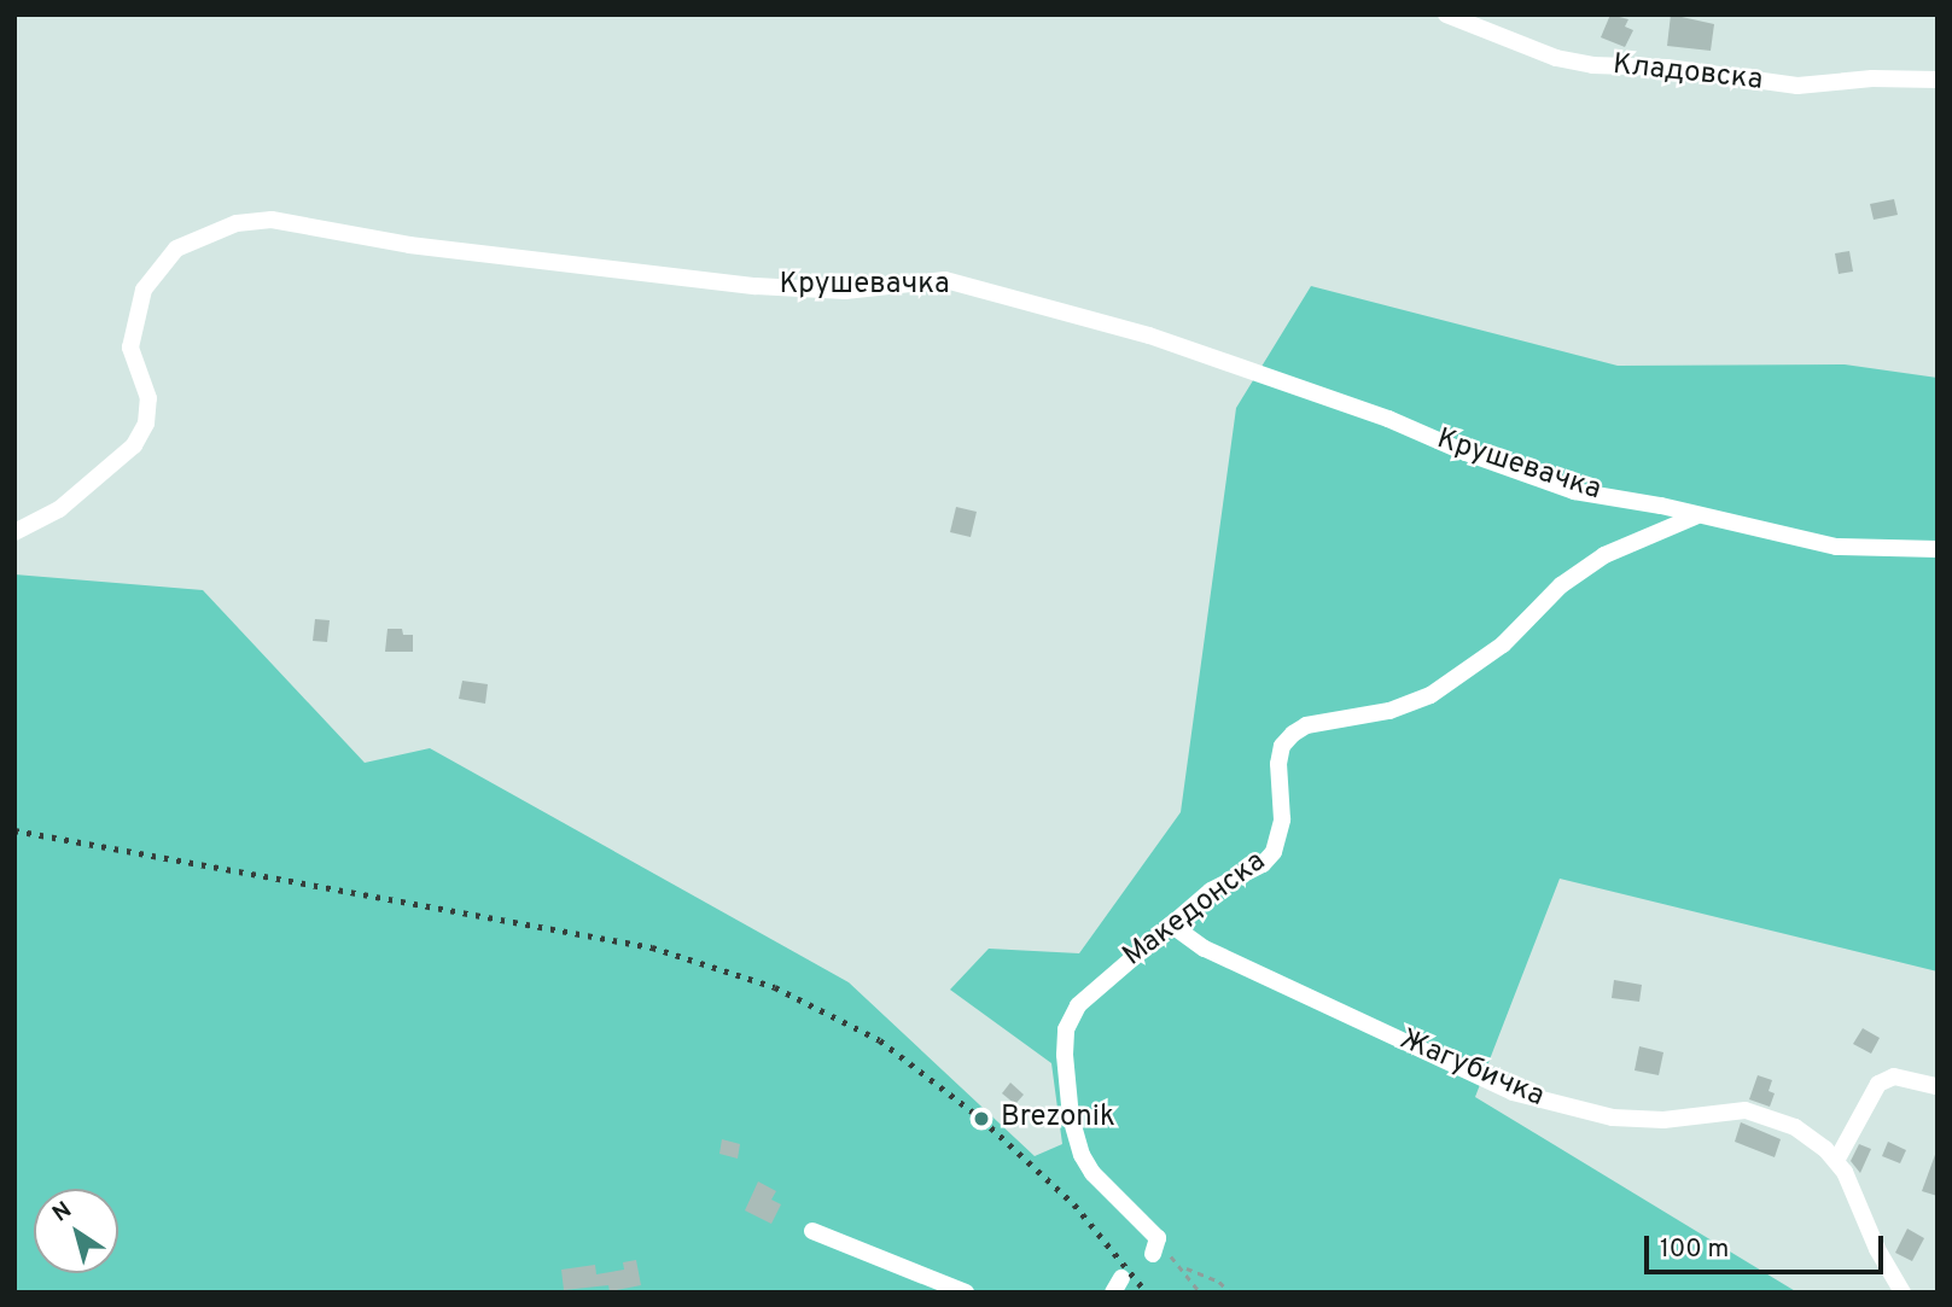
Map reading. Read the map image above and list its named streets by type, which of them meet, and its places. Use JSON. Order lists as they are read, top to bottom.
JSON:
{
  "streets": {
    "street": [
      "Кладовска",
      "Крушевачка",
      "Македонска",
      "Жагубичка"
    ]
  },
  "crossings": [
    ["Крушевачка", "Македонска"],
    ["Македонска", "Жагубичка"]
  ],
  "places": ["Brezonik"],
  "scale_bar": "100 m",
  "north": "top left"
}
